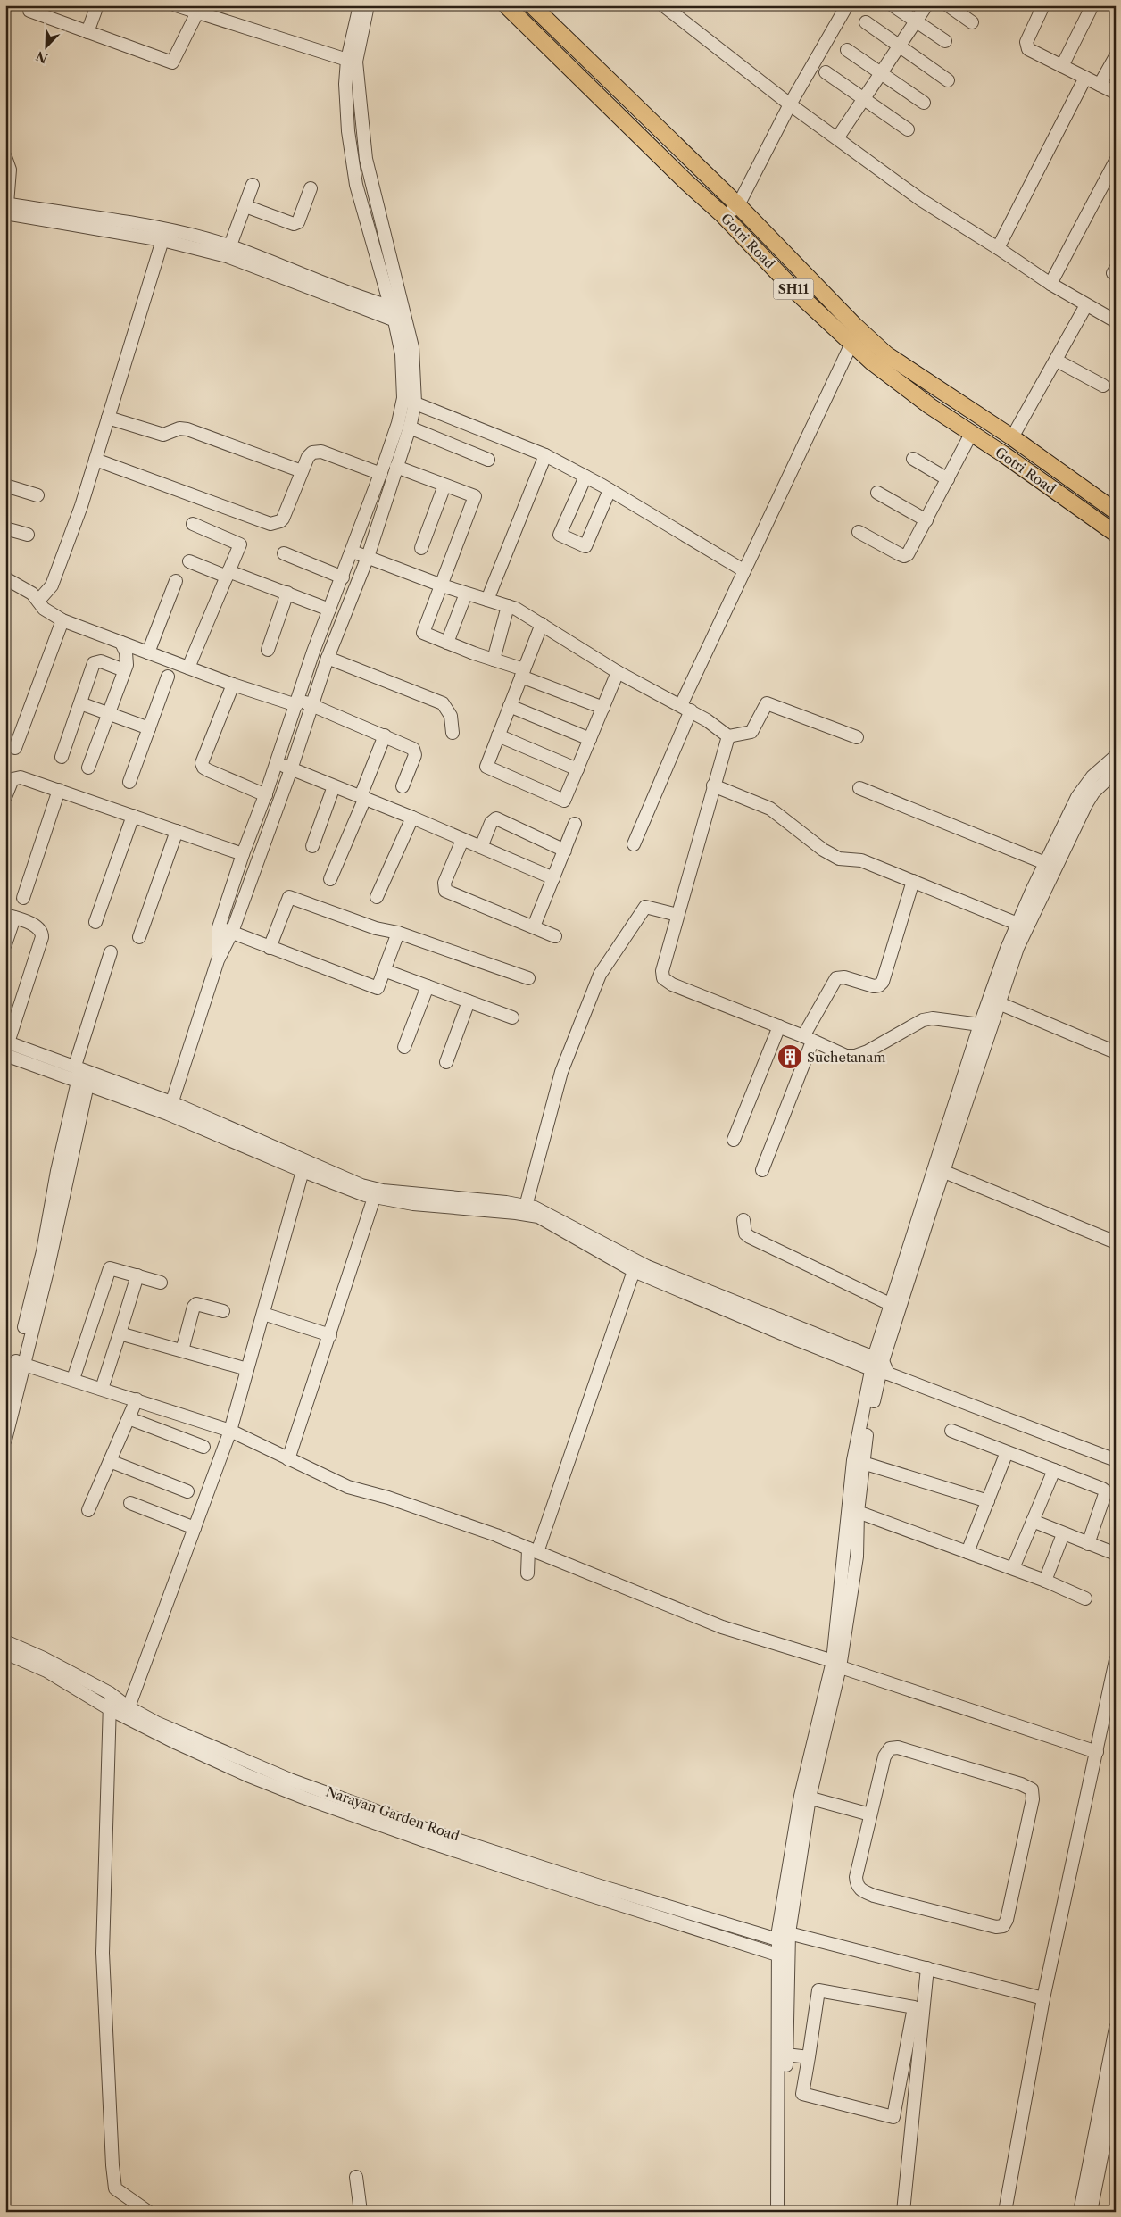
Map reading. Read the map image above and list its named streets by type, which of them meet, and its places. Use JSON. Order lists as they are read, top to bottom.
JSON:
{
  "streets": {
    "main road": ["Gotri Road", "SH11"],
    "street": ["Narayan Garden Road"]
  },
  "places": {
    "building": ["Suchetanam"]
  },
  "north": "bottom left"
}
